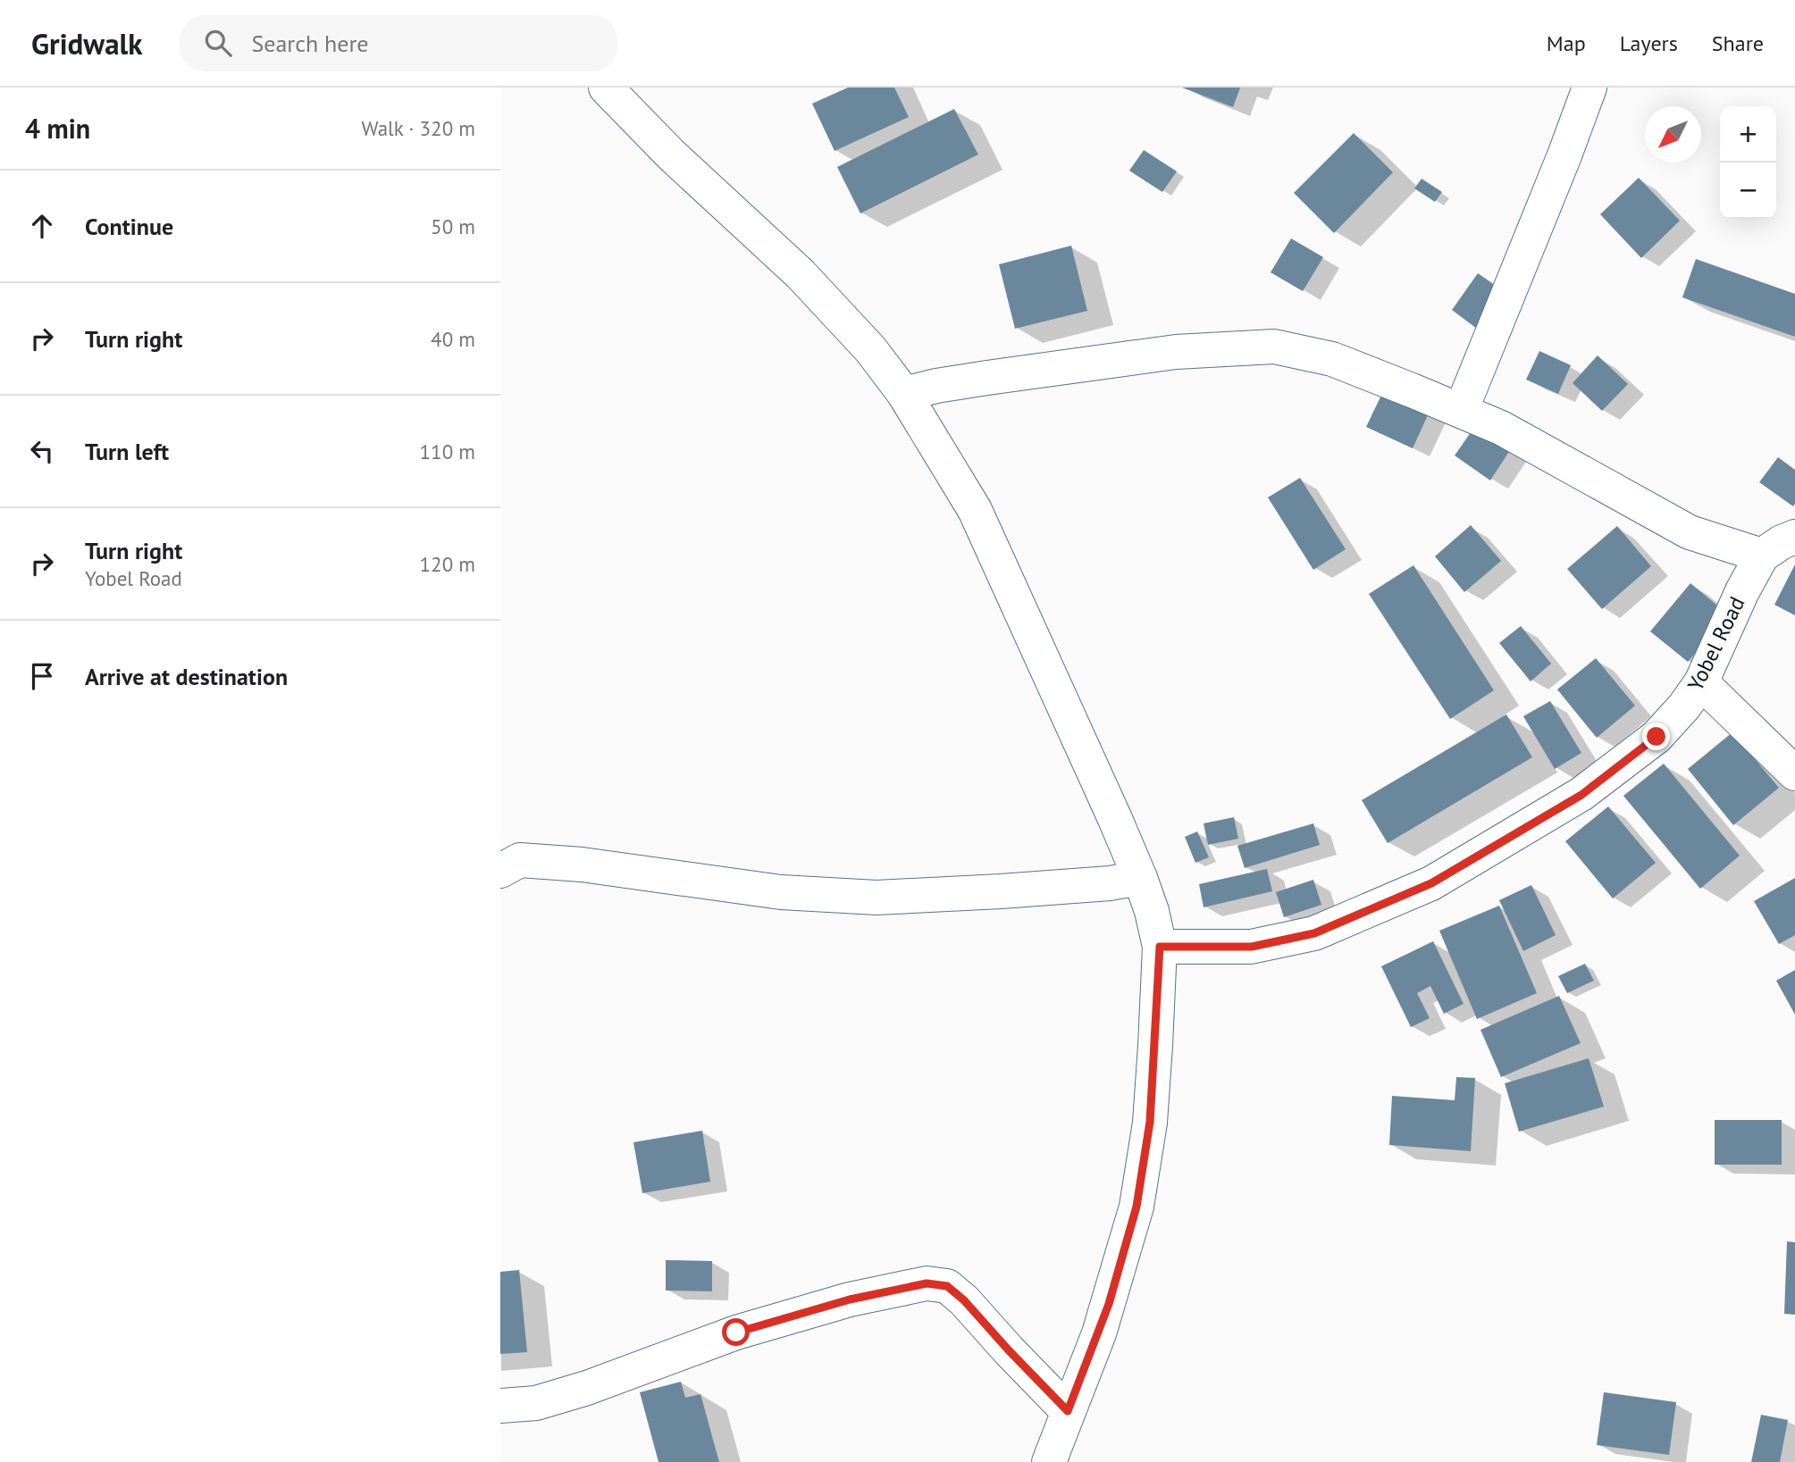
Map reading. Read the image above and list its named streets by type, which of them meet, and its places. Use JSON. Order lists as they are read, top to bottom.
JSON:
{
  "streets": {
    "street": ["Yobel Road"]
  },
  "north": "bottom left",
  "page": {
    "header": "Gridwalk",
    "search": "Search here",
    "nav": ["Map", "Layers", "Share"],
    "heading": ["4 min", "Walk · 320 m"],
    "map_buttons": ["+", "−"],
    "list": [
      ["Continue", "50 m"],
      ["Turn right", "40 m"],
      ["Turn left", "110 m"],
      ["Turn right", "Yobel Road", "120 m"],
      "Arrive at destination"
    ]
  }
}
